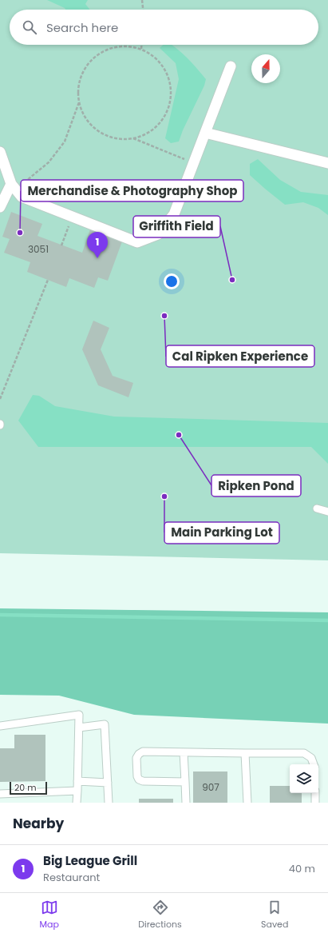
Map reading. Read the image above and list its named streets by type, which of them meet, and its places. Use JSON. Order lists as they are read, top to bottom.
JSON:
{
  "places": [
    "Merchandise & Photography Shop",
    "Griffith Field",
    "Cal Ripken Experience",
    "Ripken Pond",
    "Main Parking Lot"
  ],
  "house_numbers": ["3051", "907"],
  "scale_bar": "20 m",
  "north": "top",
  "page": {
    "search": "Search here",
    "pins": "1",
    "scale": "20 m",
    "heading": "Nearby",
    "list": [
      {
        "mark": "1",
        "name": "Big League Grill",
        "note": "Restaurant",
        "value": "40 m"
      }
    ],
    "nav": ["Map", "Directions", "Saved"]
  }
}
